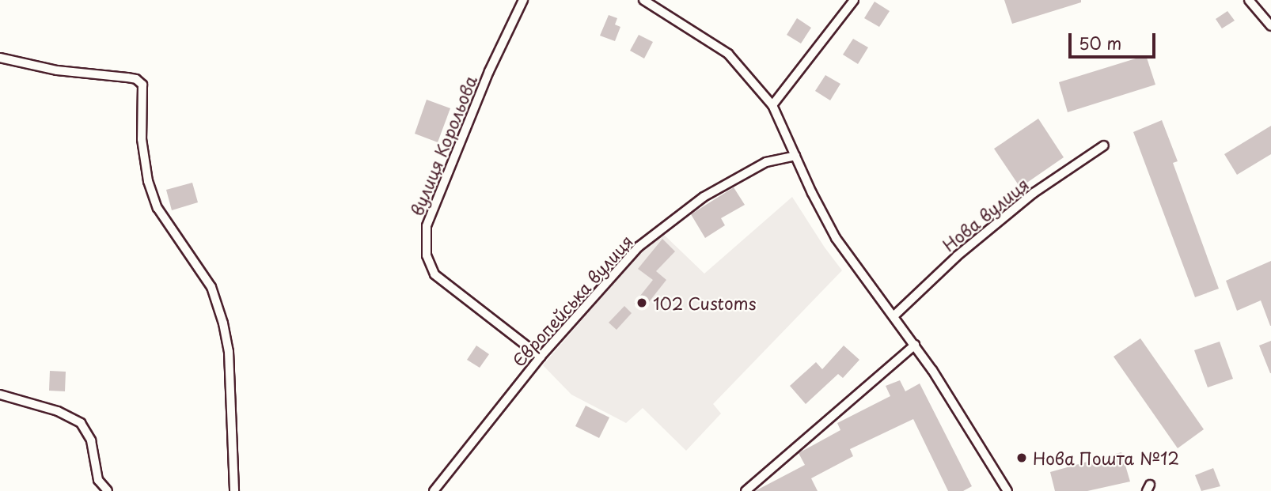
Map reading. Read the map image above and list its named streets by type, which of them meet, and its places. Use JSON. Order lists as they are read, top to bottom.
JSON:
{
  "streets": {
    "street": ["вулиця Корольова", "Нова вулиця", "Європейська вулиця"]
  },
  "crossings": [
    ["вулиця Корольова", "Європейська вулиця"]
  ],
  "places": ["102 Customs", "Нова Пошта №12"],
  "scale_bar": "50 m"
}
